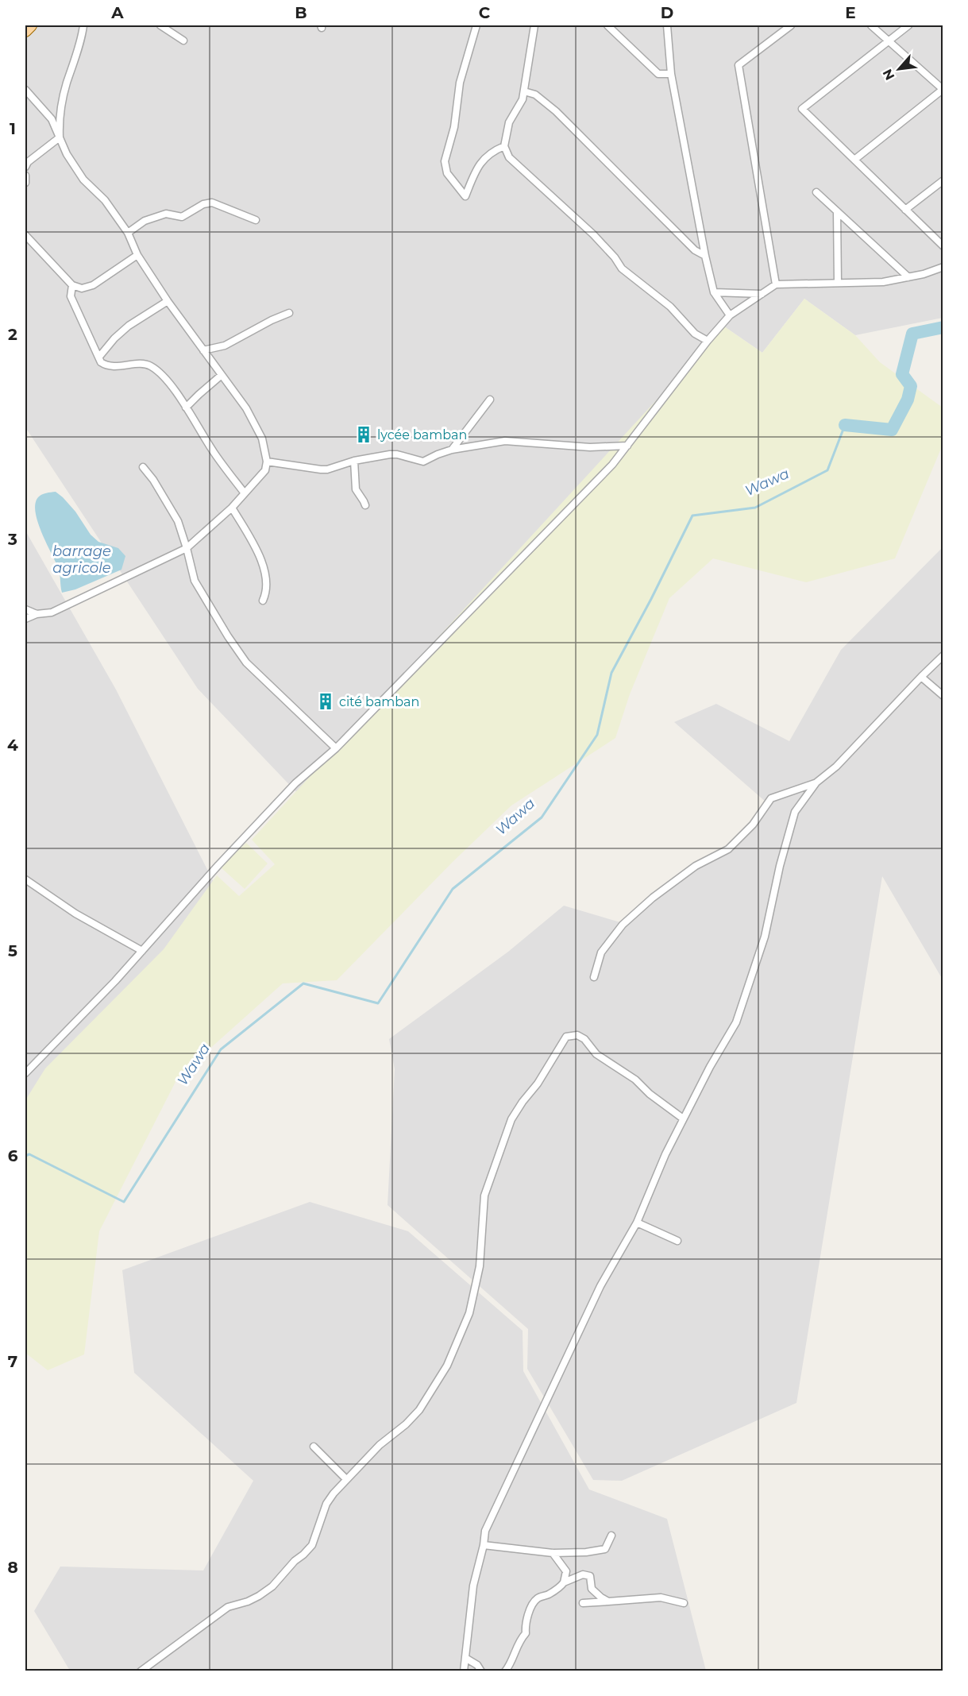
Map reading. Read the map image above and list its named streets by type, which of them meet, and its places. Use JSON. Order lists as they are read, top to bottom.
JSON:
{
  "water": ["Wawa", "barrage agricole"],
  "places": {
    "building": ["lycée bamban", "cité bamban"]
  },
  "north": "bottom left",
  "grid": {
    "columns": [
      "A",
      "B",
      "C",
      "D",
      "E"
    ],
    "rows": [
      "1",
      "2",
      "3",
      "4",
      "5",
      "6",
      "7",
      "8"
    ]
  }
}
